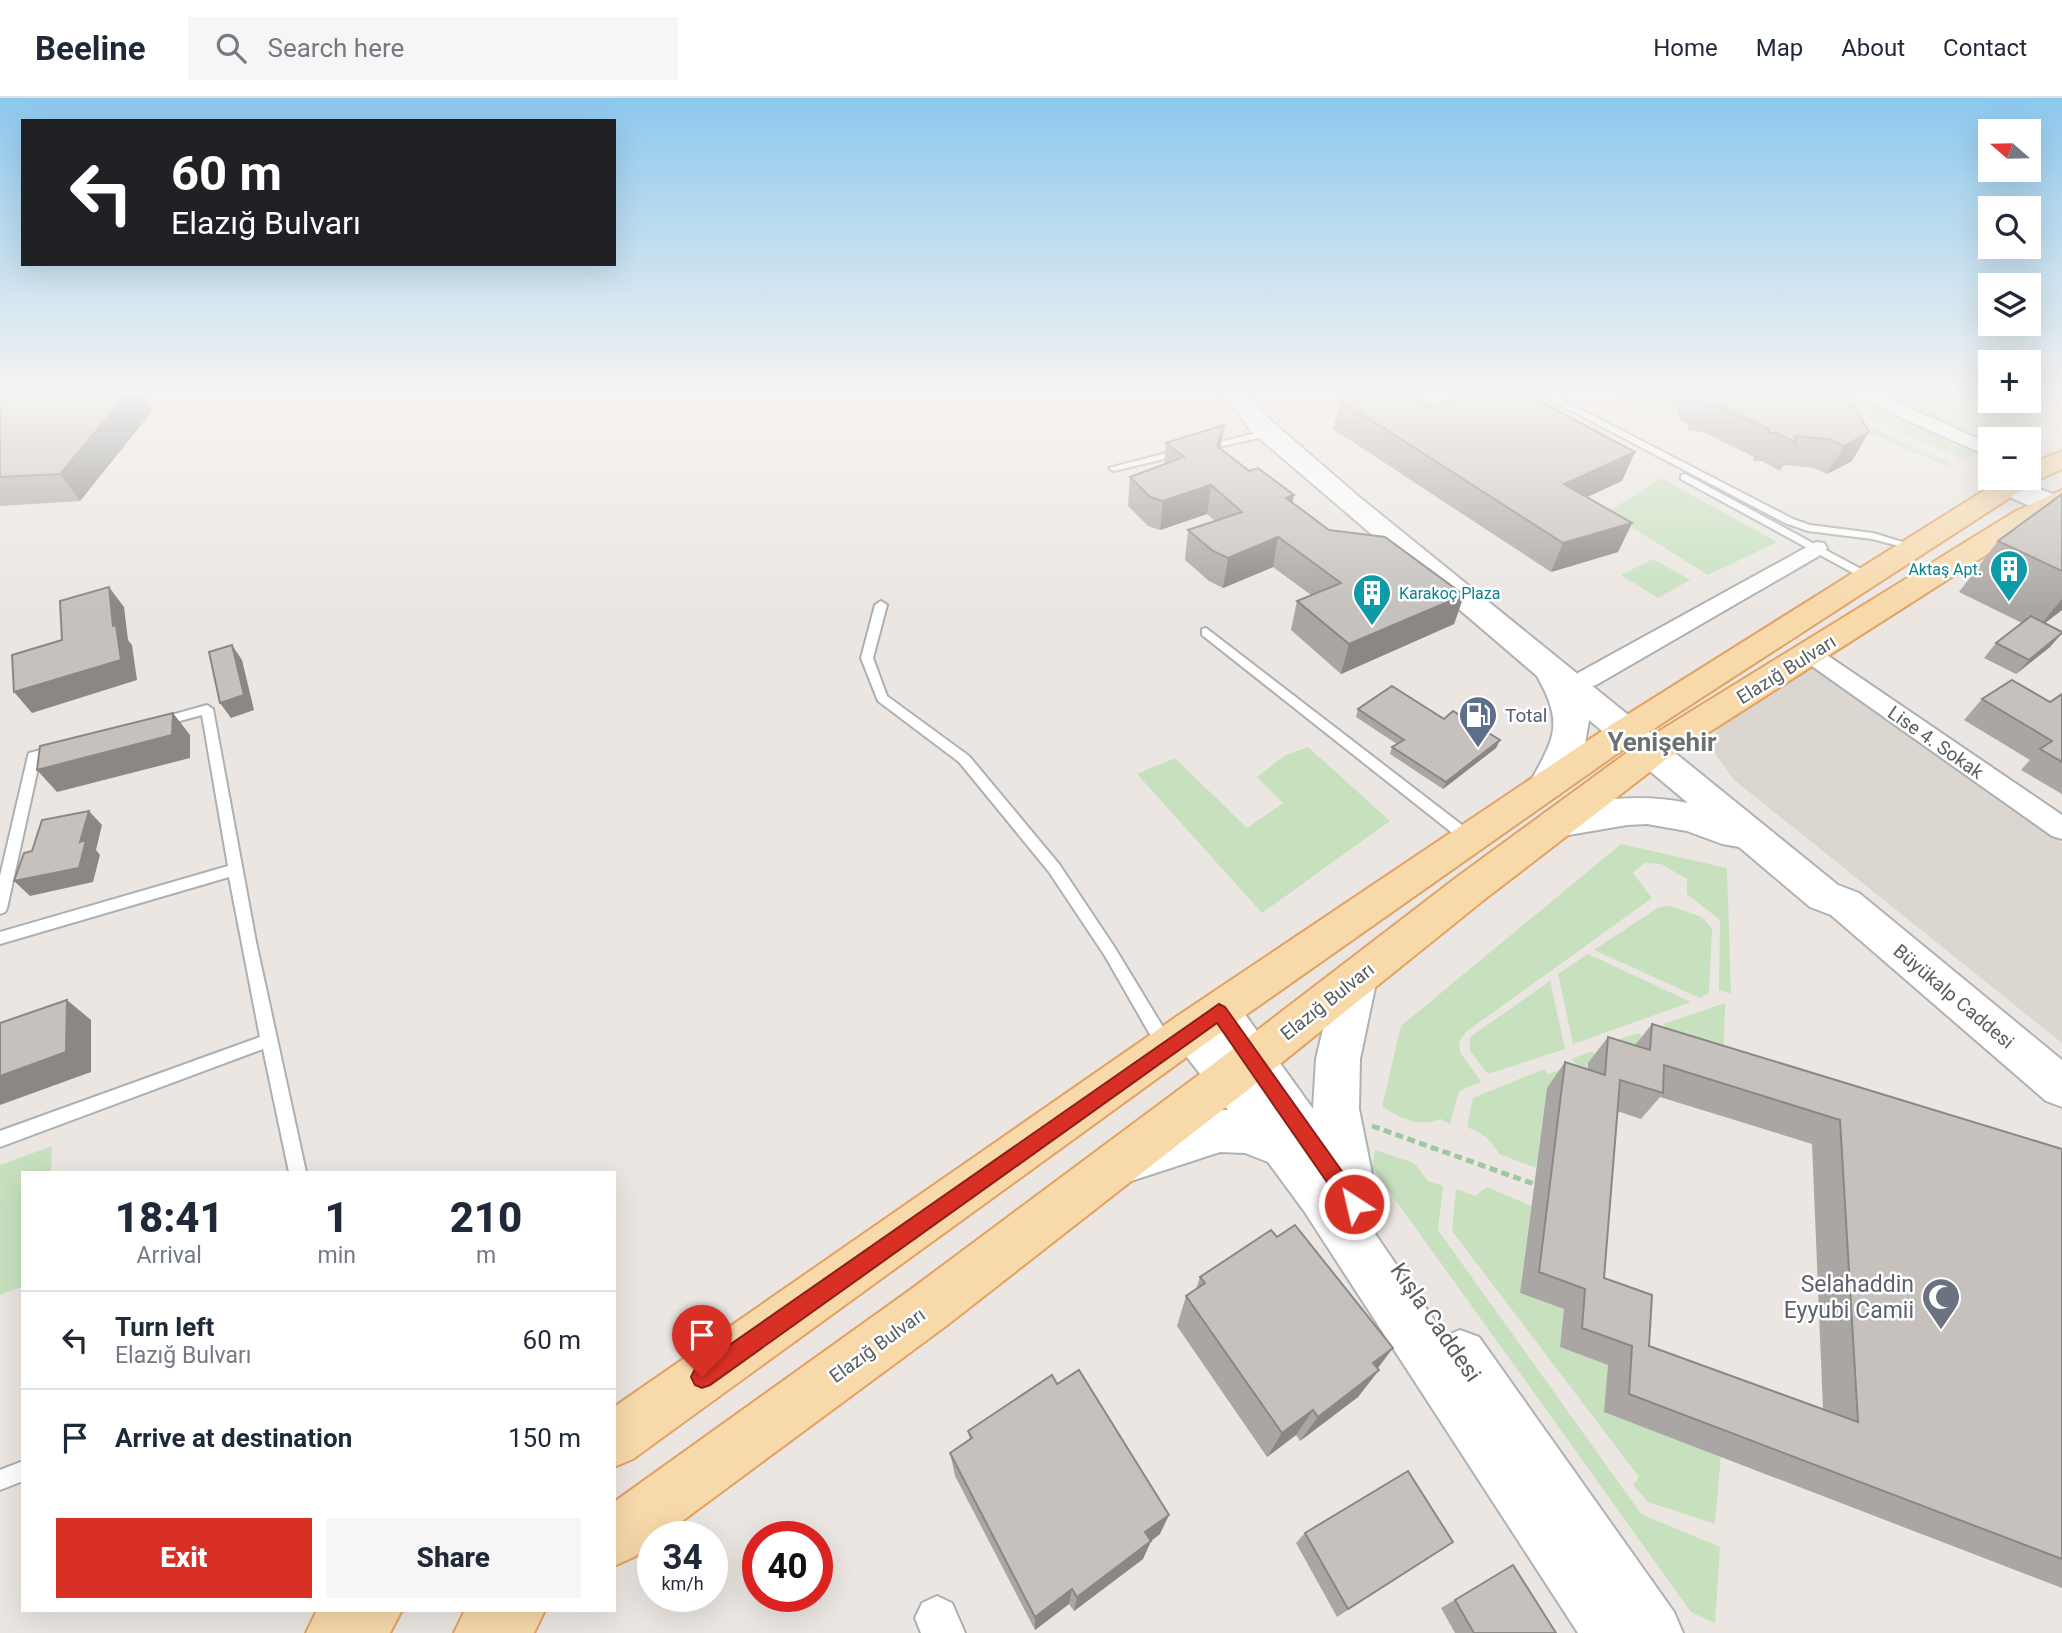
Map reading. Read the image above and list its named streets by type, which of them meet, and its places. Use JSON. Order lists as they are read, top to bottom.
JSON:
{
  "streets": {
    "main road": ["Elazığ Bulvarı"],
    "street": ["Lise 4. Sokak", "Büyükalp Caddesi", "Kışla Caddesi"]
  },
  "crossings": [
    ["Elazığ Bulvarı", "Lise 4. Sokak"],
    ["Elazığ Bulvarı", "Büyükalp Caddesi"],
    ["Elazığ Bulvarı", "Kışla Caddesi"]
  ],
  "districts": ["Yenişehir"],
  "places": {
    "building": ["Aktaş Apt.", "Karakoç Plaza"],
    "fuel station": ["Total"],
    "mosque": ["Selahaddin Eyyubi Camii"]
  },
  "north": "left",
  "page": {
    "header": "Beeline",
    "search": "Search here",
    "nav": [
      "Home",
      "Map",
      "About",
      "Contact"
    ],
    "map_buttons": ["+", "−"],
    "turn": ["60 m", "Elazığ Bulvarı"],
    "eta": [
      "18:41",
      "Arrival",
      "1",
      "min",
      "210",
      "m"
    ],
    "list": [
      {
        "name": "Turn left",
        "note": "Elazığ Bulvarı",
        "value": "60 m"
      },
      {
        "name": "Arrive at destination",
        "value": "150 m"
      }
    ],
    "buttons": ["Exit", "Share"],
    "speed": "34 km/h",
    "limit": "40"
  }
}
